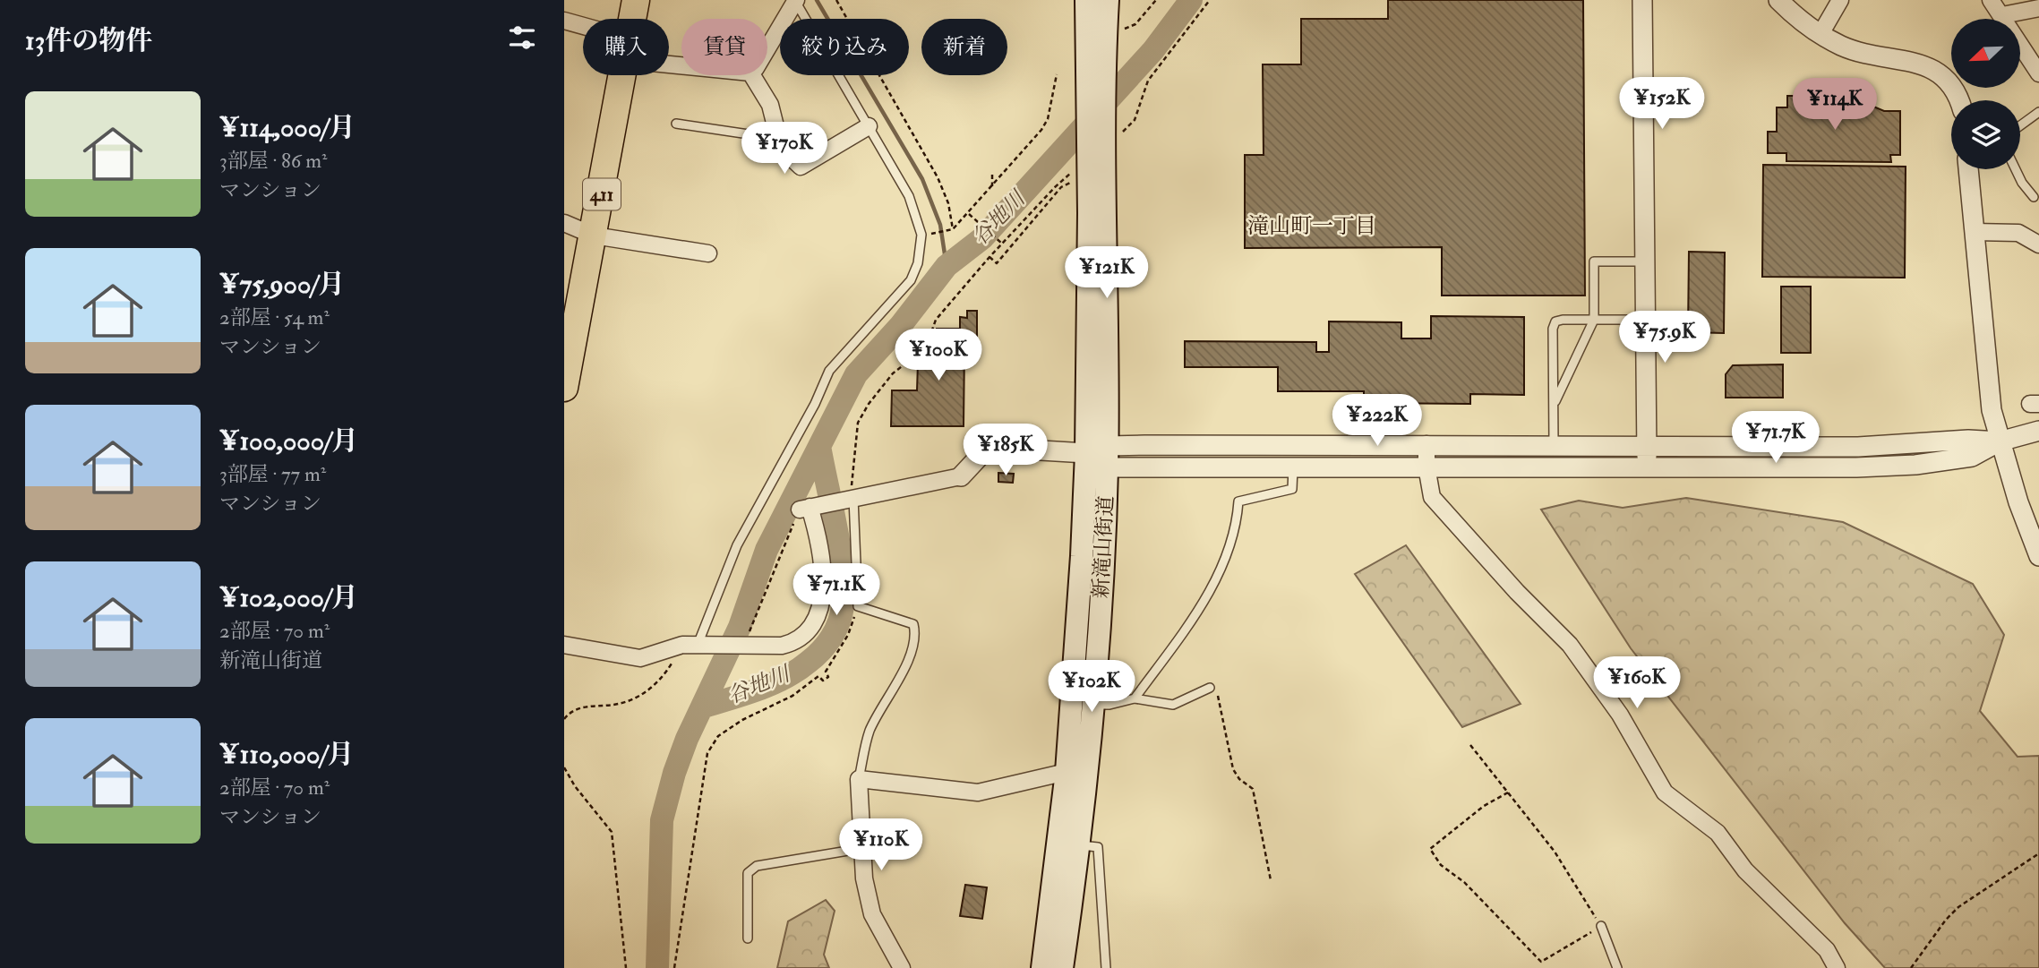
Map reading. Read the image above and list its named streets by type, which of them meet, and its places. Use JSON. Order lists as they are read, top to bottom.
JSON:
{
  "streets": {
    "highway": ["411"],
    "main road": ["新滝山街道"]
  },
  "districts": ["滝山町一丁目"],
  "water": ["谷地川"],
  "north": "bottom left",
  "page": {
    "heading": "13件の物件",
    "chip": [
      "購入",
      "賃貸",
      "絞り込み",
      "新着"
    ],
    "list": [
      {
        "name": "¥114,000/月",
        "note": "3部屋 · 86 m² · マンション"
      },
      {
        "name": "¥75,900/月",
        "note": "2部屋 · 54 m² · マンション"
      },
      {
        "name": "¥100,000/月",
        "note": "3部屋 · 77 m² · マンション"
      },
      {
        "name": "¥102,000/月",
        "note": "2部屋 · 70 m² · 新滝山街道"
      },
      {
        "name": "¥110,000/月",
        "note": "2部屋 · 70 m² · マンション"
      }
    ],
    "price": [
      "¥152K",
      "¥114K",
      "¥170K",
      "¥121K",
      "¥75.9K",
      "¥100K",
      "¥222K",
      "¥71.7K",
      "¥185K",
      "¥71.1K",
      "¥160K",
      "¥102K",
      "¥110K"
    ]
  }
}
